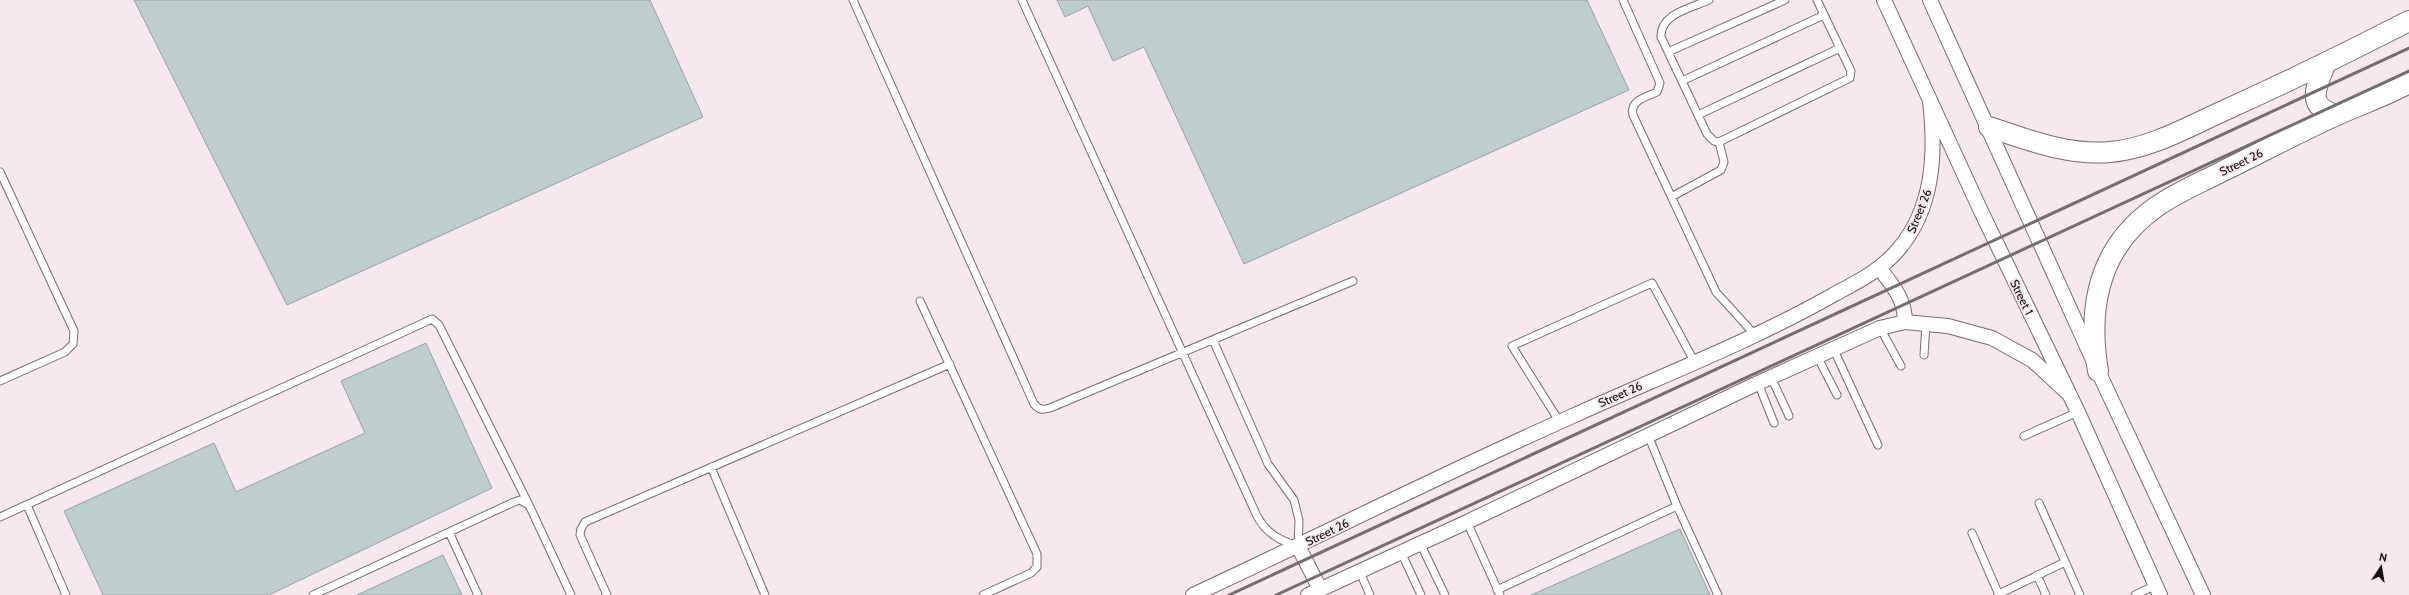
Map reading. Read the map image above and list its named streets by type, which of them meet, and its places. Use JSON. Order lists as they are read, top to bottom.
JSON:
{
  "streets": {
    "main road": ["Street 26"],
    "street": ["Street 1"]
  },
  "crossings": [
    ["Street 26", "Street 1"]
  ],
  "north": "top"
}
